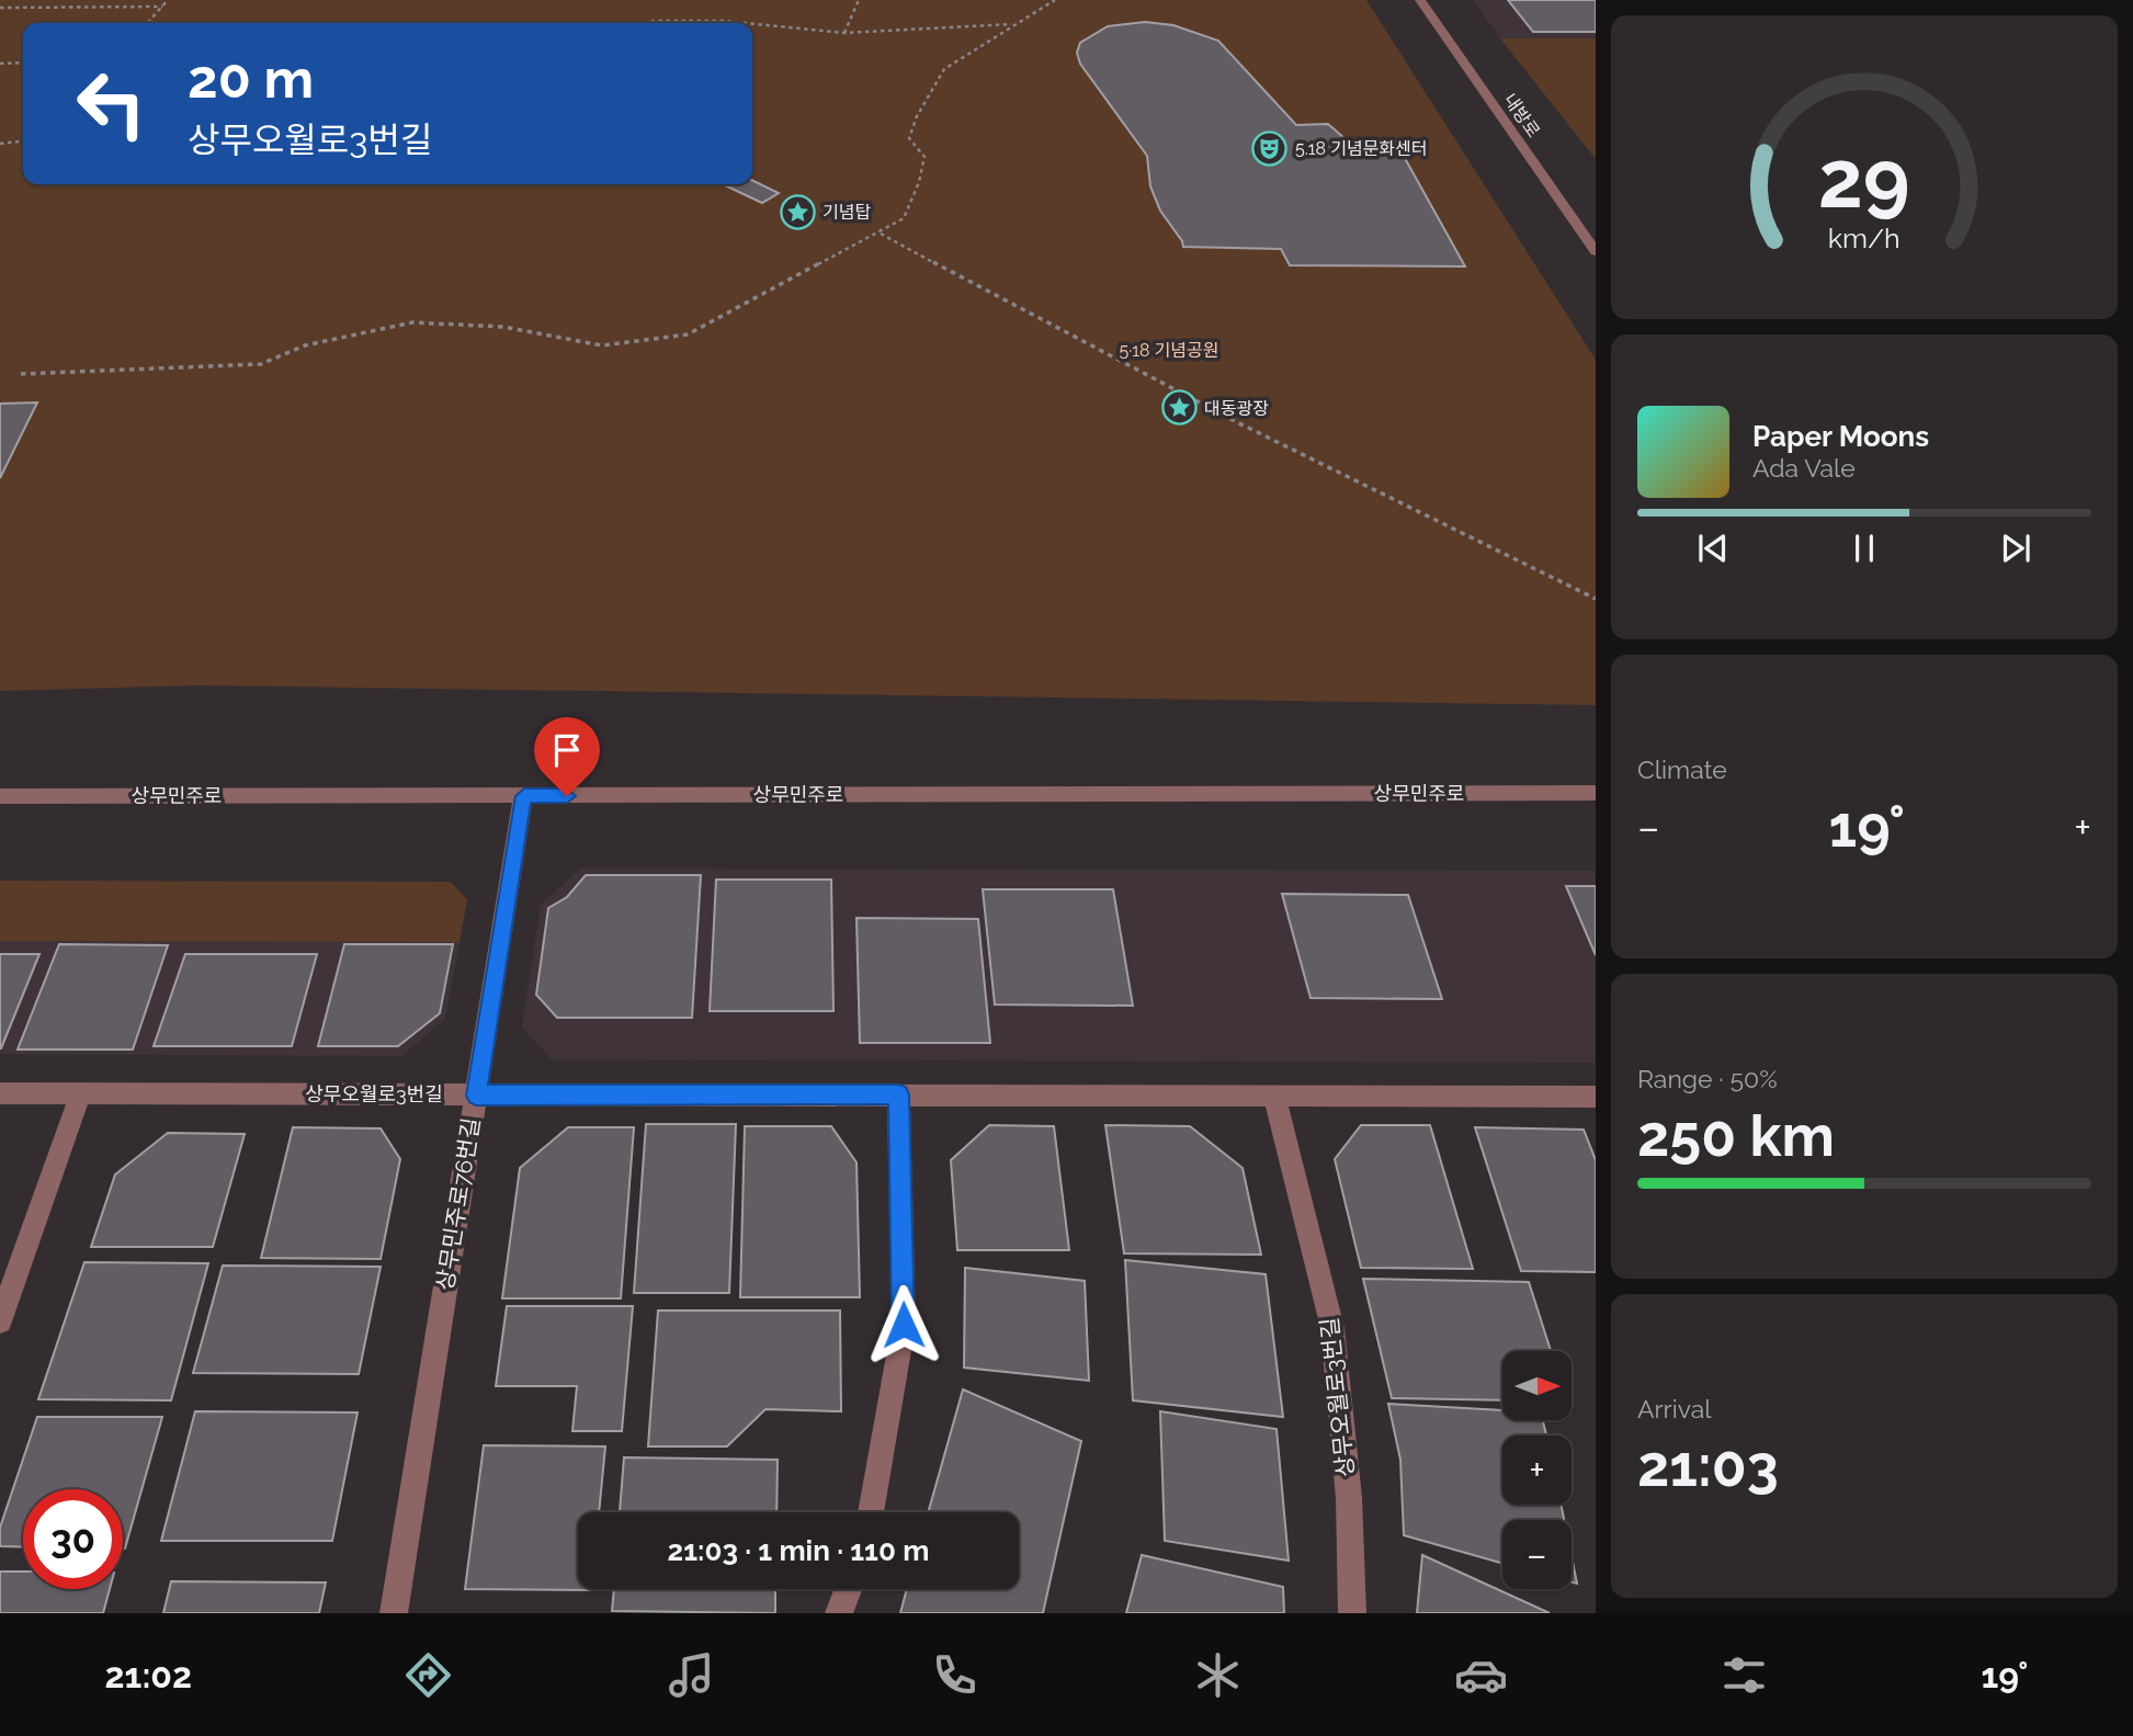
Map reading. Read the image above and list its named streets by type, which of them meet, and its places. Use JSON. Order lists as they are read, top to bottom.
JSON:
{
  "streets": {
    "street": [
      "내방로",
      "상무민주로",
      "상무오월로3번길",
      "상무민주로76번길"
    ]
  },
  "crossings": [
    ["상무민주로", "상무민주로76번길"],
    ["상무오월로3번길", "상무민주로76번길"]
  ],
  "parks": ["5·18 기념공원"],
  "places": {
    "theatre": ["5.18 기념문화센터"],
    "place": ["기념탑", "대동광장"]
  },
  "north": "right",
  "page": {
    "turn": ["20 m", "상무오월로3번길"],
    "song": ["Paper Moons", "Ada Vale"],
    "tile": [
      "Climate",
      ["Range · 50%", "250 km"],
      ["Arrival", "21:03"]
    ],
    "heat": ["−", "19°", "+"],
    "map_buttons": ["+", "−"],
    "limit": "30",
    "trip": "21:03 · 1 min · 110 m",
    "tabs": ["21:02", "19°"],
    "gauge": ["29", "km/h"]
  }
}
